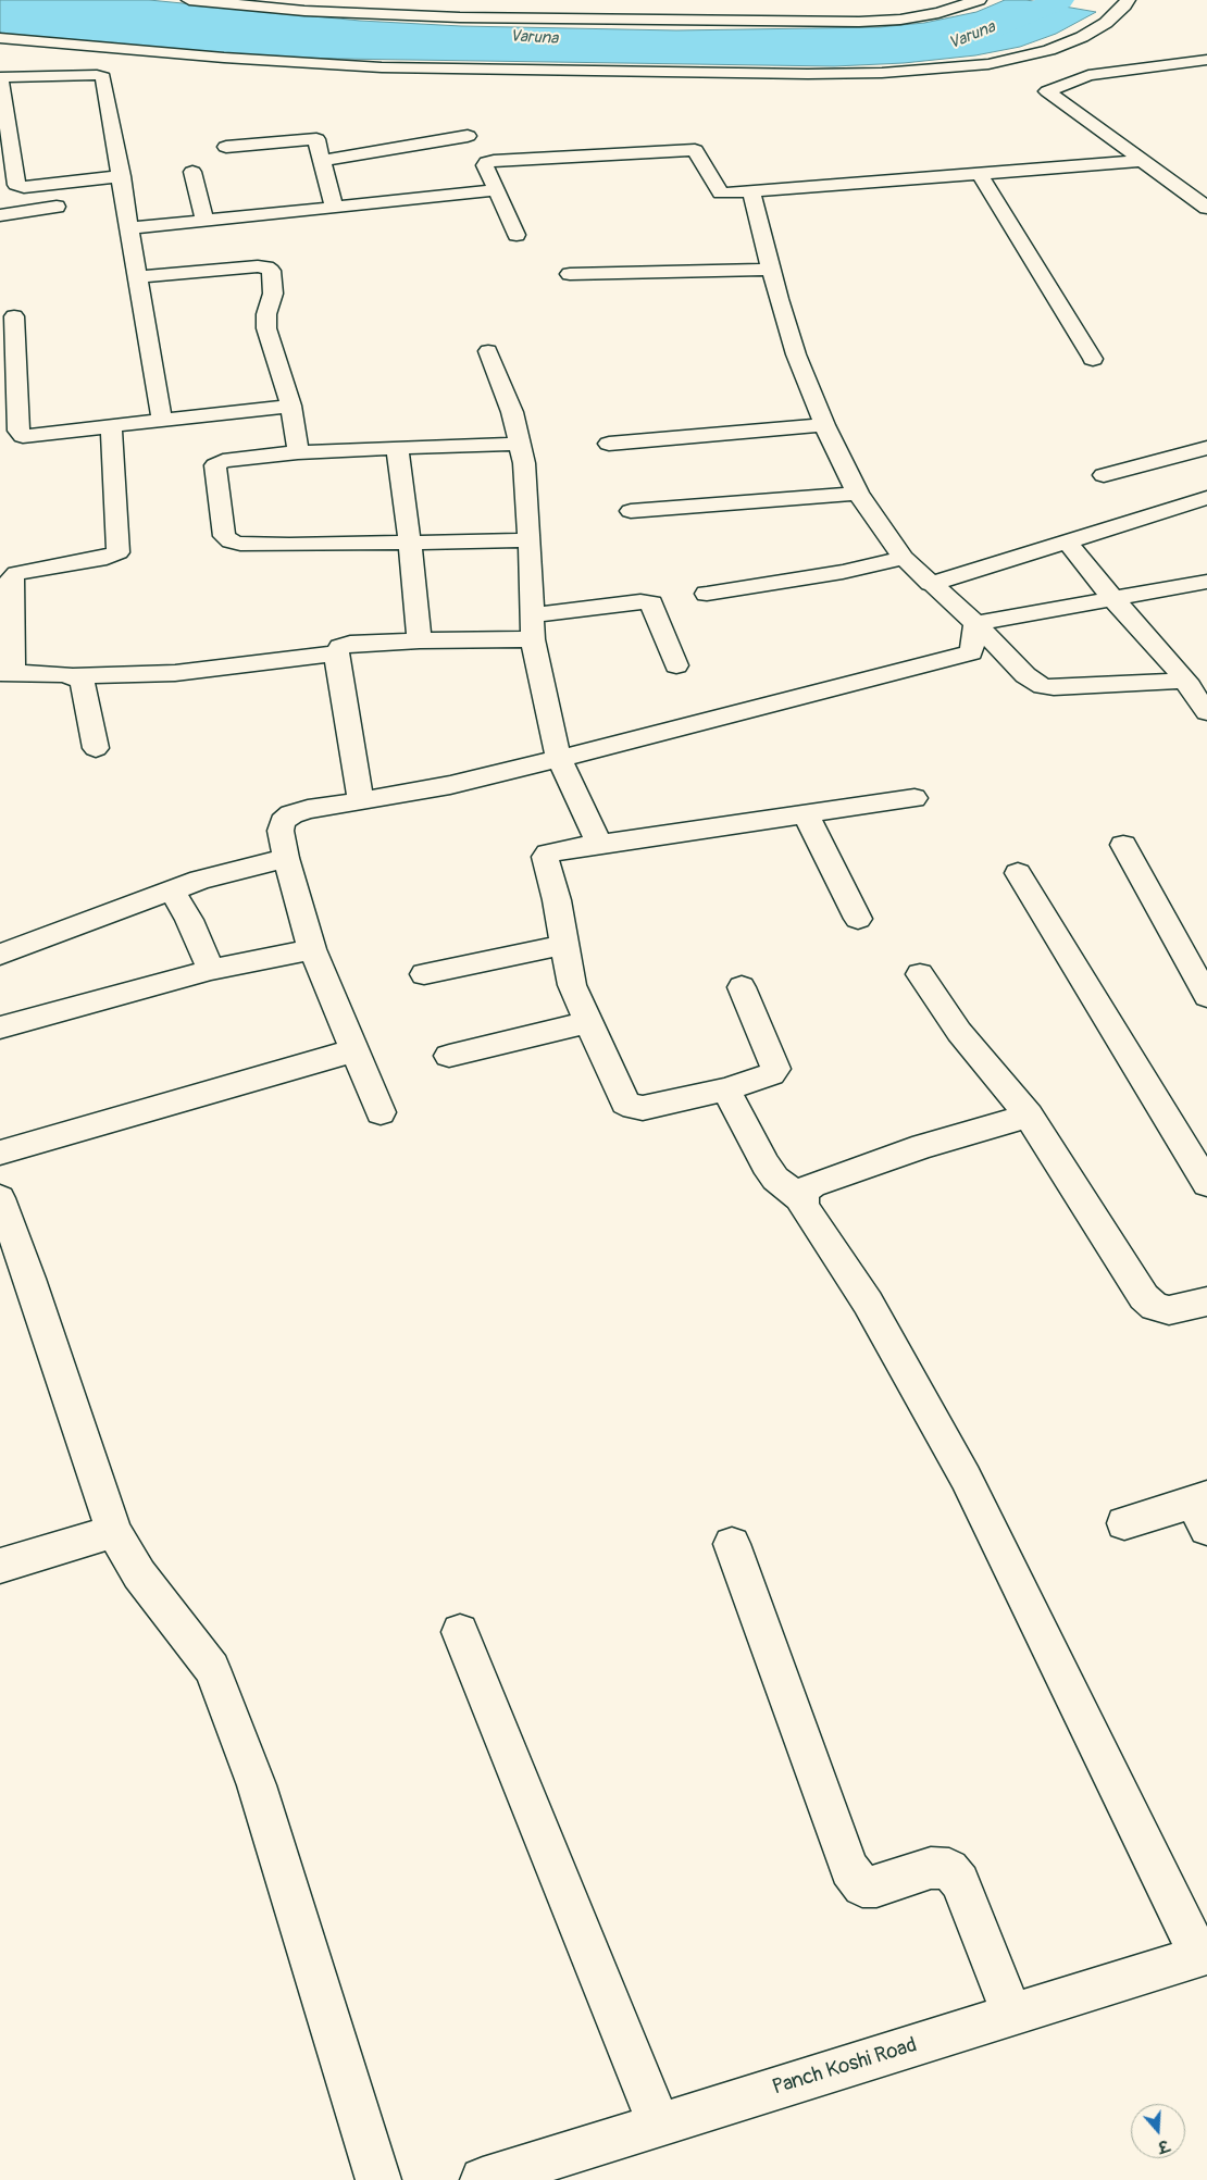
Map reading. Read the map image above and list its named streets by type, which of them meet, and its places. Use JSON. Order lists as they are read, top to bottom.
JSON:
{
  "streets": {
    "street": ["Panch Koshi Road"]
  },
  "water": ["Varuna"],
  "north": "bottom"
}
